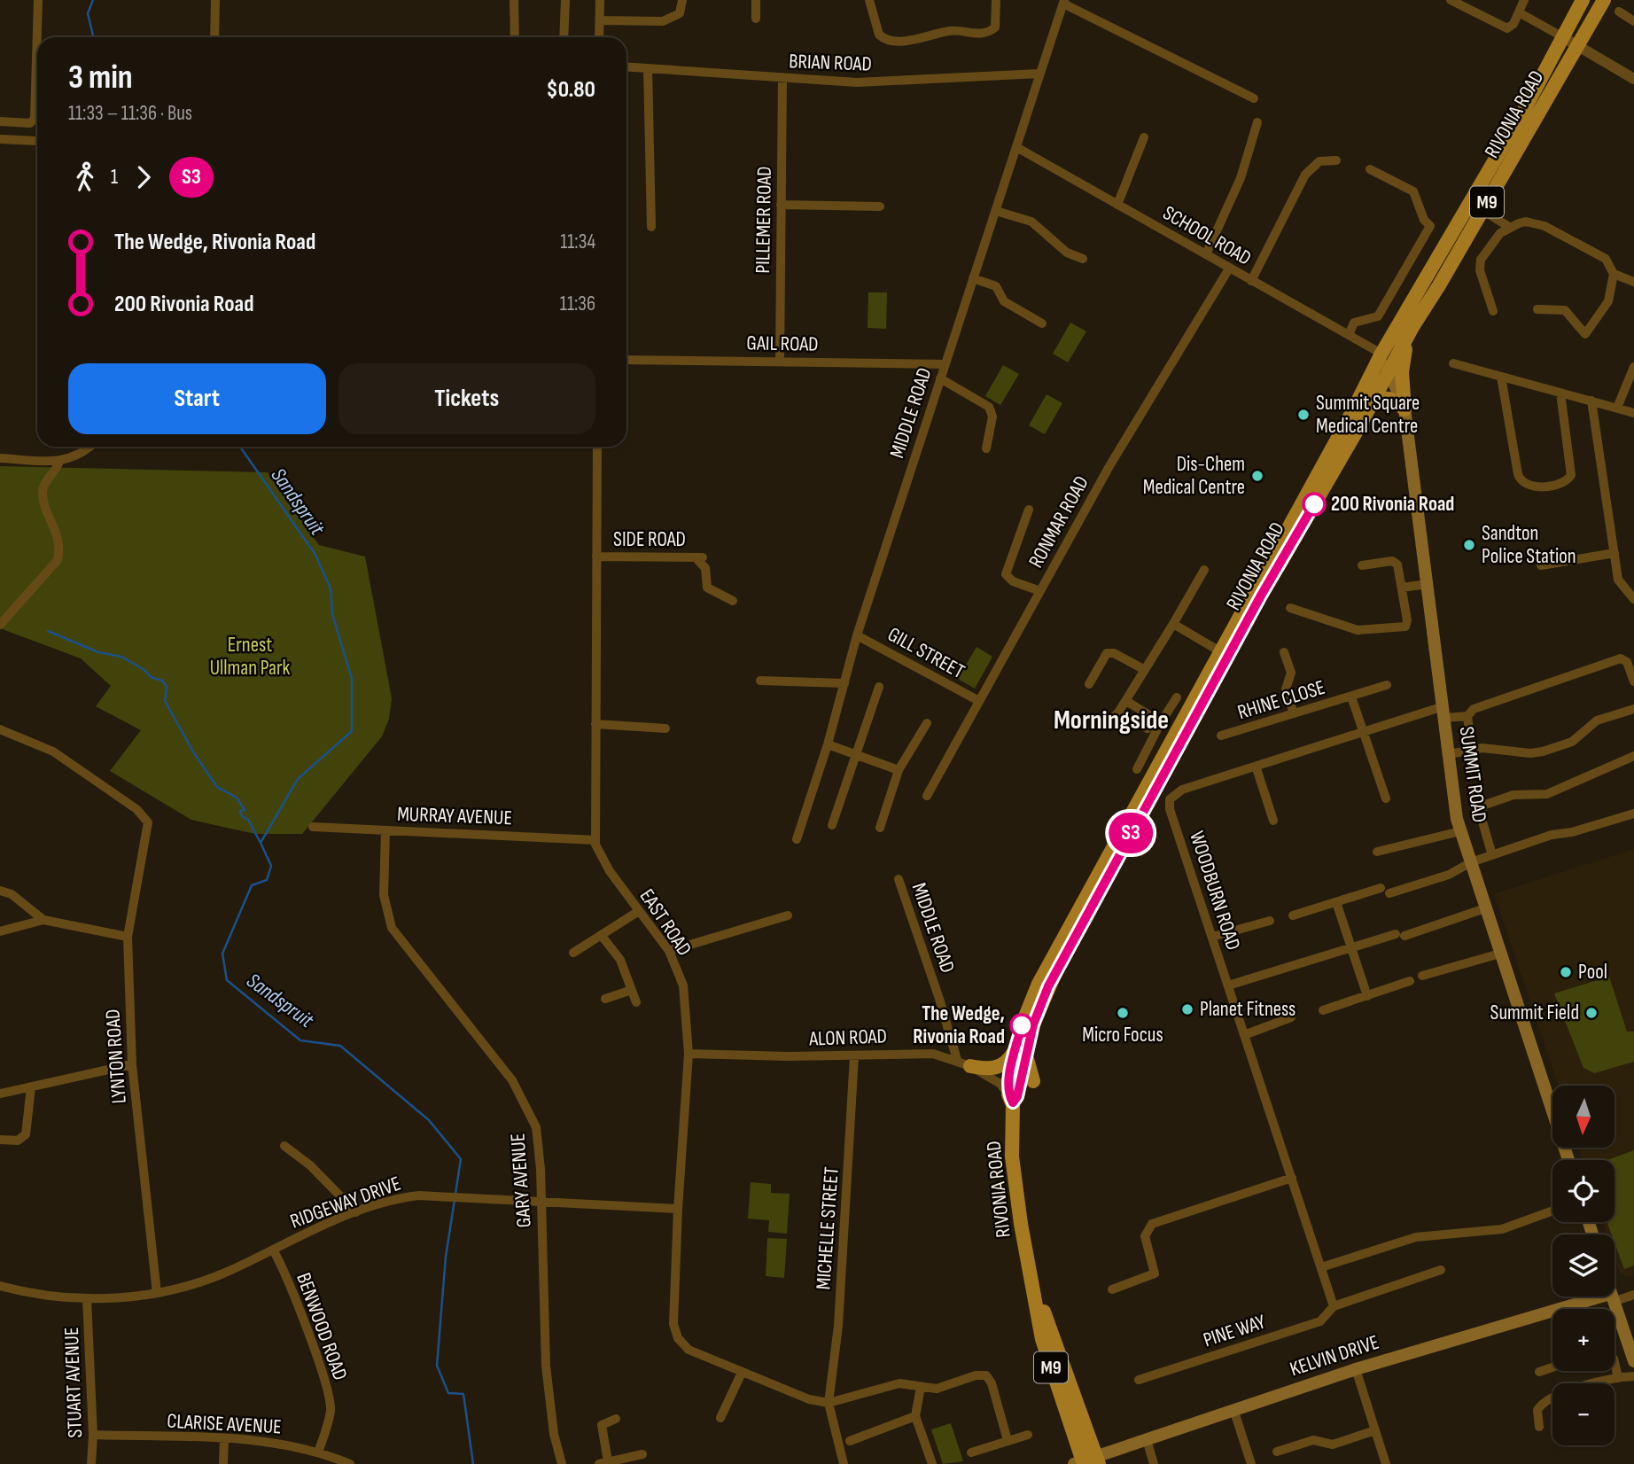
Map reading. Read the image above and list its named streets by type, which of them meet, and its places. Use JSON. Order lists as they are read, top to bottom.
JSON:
{
  "streets": {
    "main road": [
      "RIVONIA ROAD",
      "M9",
      "SUMMIT ROAD",
      "KELVIN DRIVE"
    ],
    "street": [
      "BRIAN ROAD",
      "PILLEMER ROAD",
      "SCHOOL ROAD",
      "GAIL ROAD",
      "MIDDLE ROAD",
      "RONMAR ROAD",
      "SIDE ROAD",
      "GILL STREET",
      "RHINE CLOSE",
      "MURRAY AVENUE",
      "WOODBURN ROAD",
      "EAST ROAD",
      "ALON ROAD",
      "LYNTON ROAD",
      "GARY AVENUE",
      "RIDGEWAY DRIVE",
      "MICHELLE STREET",
      "BENWOOD ROAD",
      "PINE WAY",
      "STUART AVENUE",
      "CLARISE AVENUE"
    ]
  },
  "crossings": [
    ["BRIAN ROAD", "PILLEMER ROAD"],
    ["BRIAN ROAD", "MIDDLE ROAD"],
    ["RIVONIA ROAD", "SCHOOL ROAD"],
    ["RIVONIA ROAD", "SUMMIT ROAD"],
    ["RIVONIA ROAD", "ALON ROAD"],
    ["RIVONIA ROAD", "KELVIN DRIVE"],
    ["PILLEMER ROAD", "GAIL ROAD"],
    ["SCHOOL ROAD", "MIDDLE ROAD"],
    ["SCHOOL ROAD", "RONMAR ROAD"],
    ["SCHOOL ROAD", "SUMMIT ROAD"],
    ["GAIL ROAD", "MIDDLE ROAD"],
    ["MIDDLE ROAD", "GILL STREET"],
    ["MIDDLE ROAD", "ALON ROAD"],
    ["RONMAR ROAD", "GILL STREET"],
    ["SIDE ROAD", "EAST ROAD"],
    ["RHINE CLOSE", "WOODBURN ROAD"],
    ["SUMMIT ROAD", "WOODBURN ROAD"],
    ["MURRAY AVENUE", "EAST ROAD"],
    ["MURRAY AVENUE", "GARY AVENUE"],
    ["WOODBURN ROAD", "PINE WAY"],
    ["EAST ROAD", "ALON ROAD"],
    ["EAST ROAD", "RIDGEWAY DRIVE"],
    ["EAST ROAD", "MICHELLE STREET"],
    ["ALON ROAD", "MICHELLE STREET"],
    ["LYNTON ROAD", "RIDGEWAY DRIVE"],
    ["GARY AVENUE", "RIDGEWAY DRIVE"],
    ["RIDGEWAY DRIVE", "BENWOOD ROAD"],
    ["RIDGEWAY DRIVE", "STUART AVENUE"],
    ["BENWOOD ROAD", "CLARISE AVENUE"],
    ["STUART AVENUE", "CLARISE AVENUE"]
  ],
  "districts": ["Morningside"],
  "water": ["Sandspruit"],
  "parks": ["Ernest Ullman Park"],
  "places": [
    "Summit Square Medical Centre",
    "Dis-Chem Medical Centre",
    "200 Rivonia Road",
    "Sandton Police Station",
    "Pool",
    "Planet Fitness",
    "Micro Focus",
    "Summit Field",
    "The Wedge, Rivonia Road"
  ],
  "lines": ["bus line S3"],
  "north": "bottom",
  "page": {
    "on_map": "S3",
    "heading": ["3 min", "11:33 – 11:36 · Bus", "$0.80"],
    "legs": ["1", "S3"],
    "list": [
      {
        "name": "The Wedge, Rivonia Road",
        "value": "11:34"
      },
      {
        "name": "200 Rivonia Road",
        "value": "11:36"
      }
    ],
    "buttons": ["Start", "Tickets"],
    "map_buttons": ["+", "−"]
  }
}
